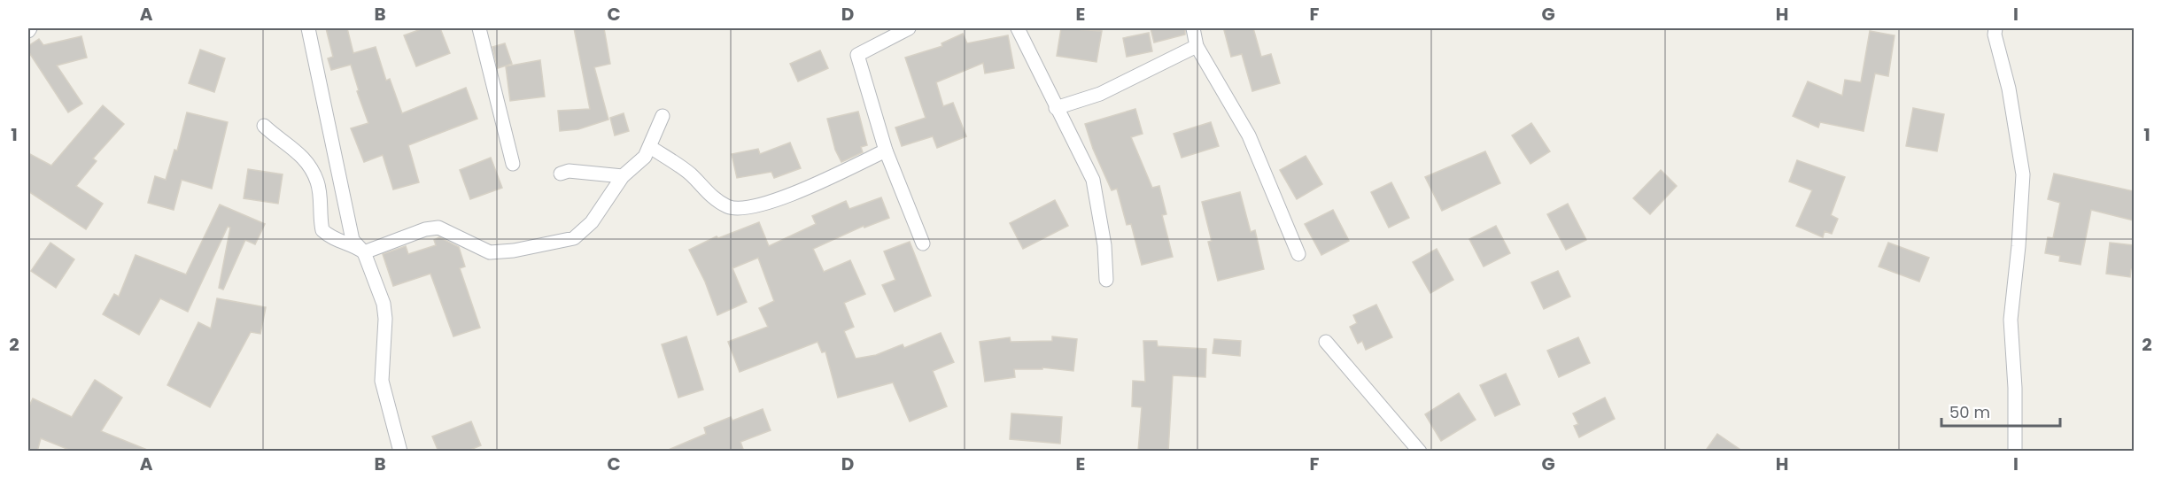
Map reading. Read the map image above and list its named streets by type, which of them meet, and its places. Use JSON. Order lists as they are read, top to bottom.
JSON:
{
  "scale_bar": "50 m",
  "grid": {
    "columns": [
      "A",
      "B",
      "C",
      "D",
      "E",
      "F",
      "G",
      "H",
      "I"
    ],
    "rows": ["1", "2"]
  }
}
